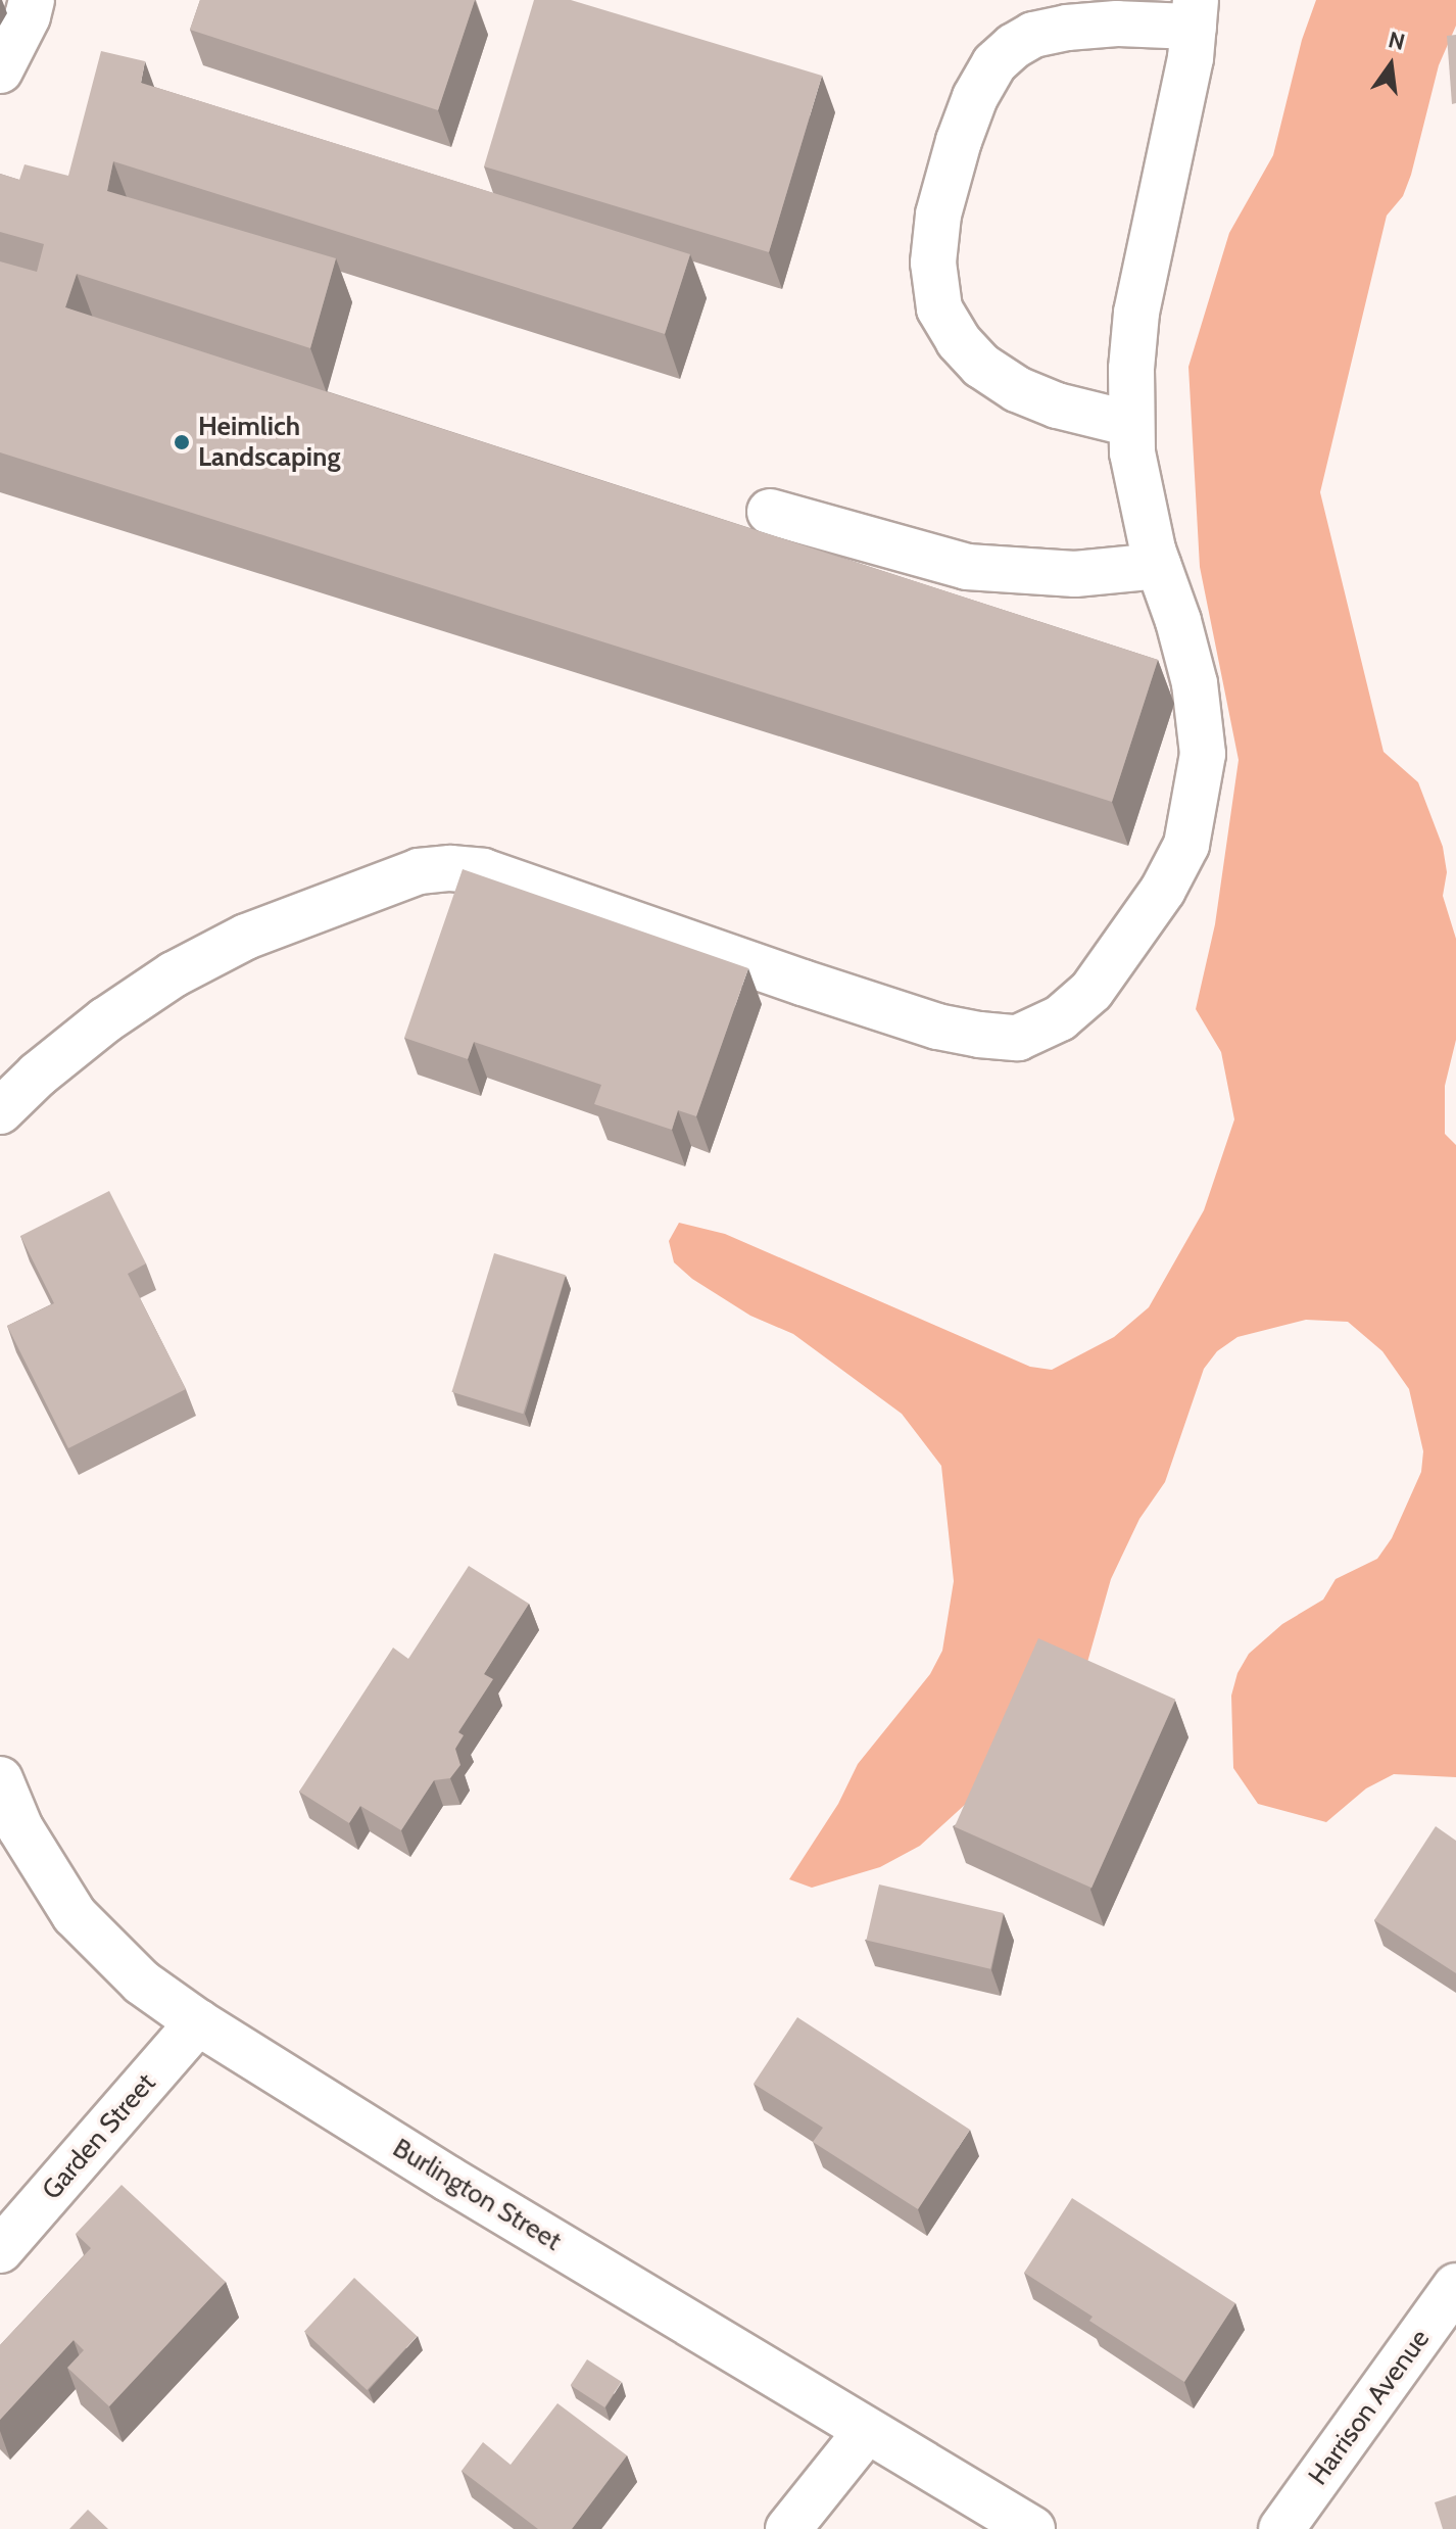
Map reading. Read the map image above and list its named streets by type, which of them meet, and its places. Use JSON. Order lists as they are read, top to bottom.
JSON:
{
  "streets": {
    "street": ["Garden Street", "Burlington Street", "Harrison Avenue"]
  },
  "crossings": [
    ["Garden Street", "Burlington Street"]
  ],
  "places": ["Heimlich Landscaping"],
  "north": "top"
}
